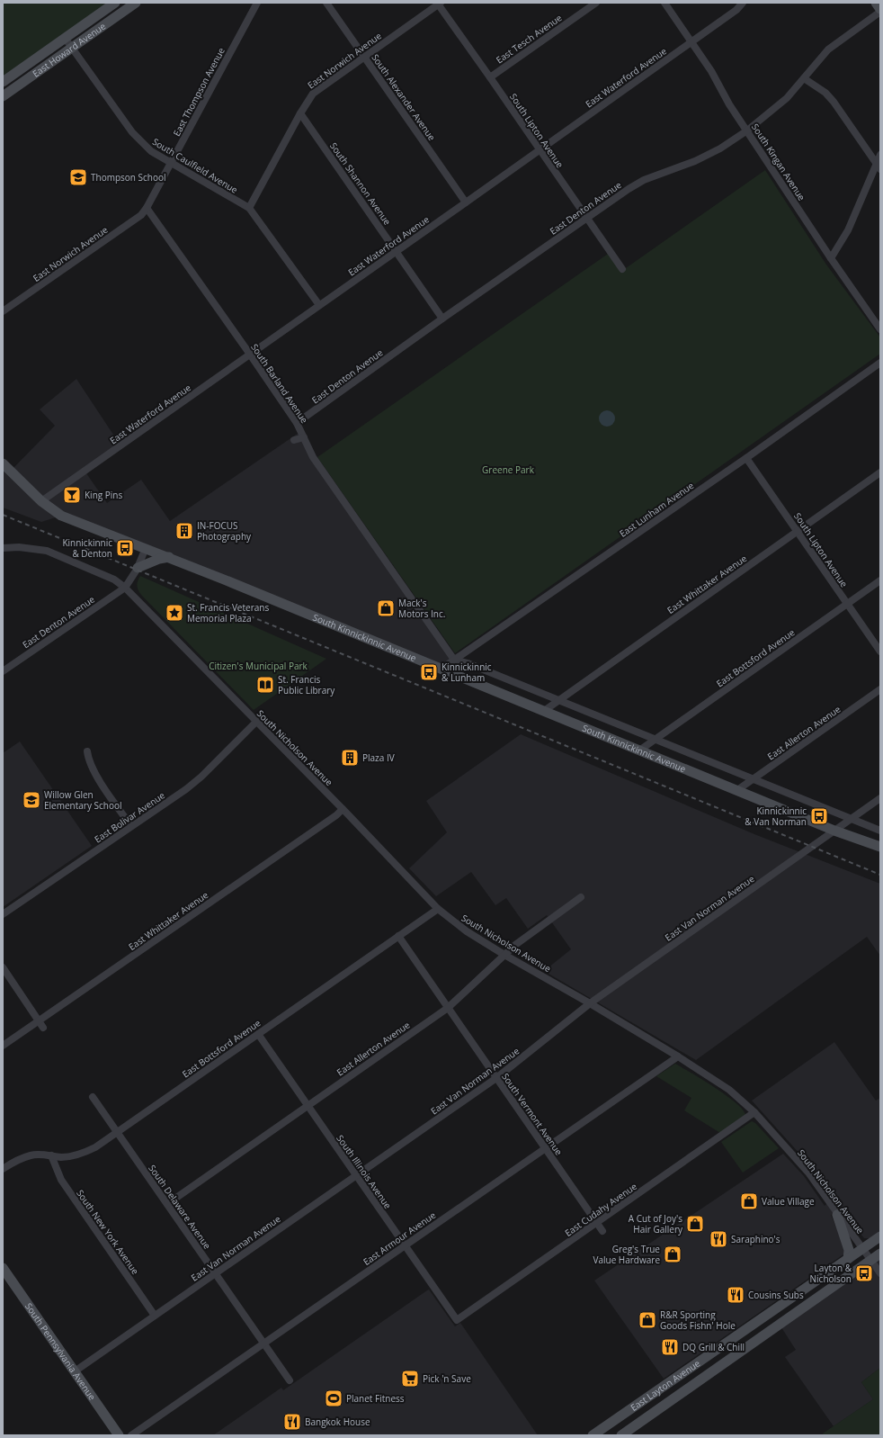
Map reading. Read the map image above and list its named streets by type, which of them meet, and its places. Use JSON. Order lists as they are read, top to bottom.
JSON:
{
  "streets": {
    "street": [
      "East Tesch Avenue",
      "East Howard Avenue",
      "East Norwich Avenue",
      "East Waterford Avenue",
      "East Thompson Avenue",
      "South Alexander Avenue",
      "South Lipton Avenue",
      "South Kingan Avenue",
      "South Caulfield Avenue",
      "South Shannon Avenue",
      "East Denton Avenue",
      "South Barland Avenue",
      "East Lunham Avenue",
      "East Whittaker Avenue",
      "South Kinnickinnic Avenue",
      "East Bottsford Avenue",
      "East Allerton Avenue",
      "South Nicholson Avenue",
      "East Bolivar Avenue",
      "East Van Norman Avenue",
      "South Vermont Avenue",
      "South Illinois Avenue",
      "South Delaware Avenue",
      "East Cudahy Avenue",
      "South New York Avenue",
      "East Armour Avenue",
      "South Pennsylvania Avenue",
      "East Layton Avenue"
    ]
  },
  "crossings": [
    ["East Tesch Avenue", "South Lipton Avenue"],
    ["East Howard Avenue", "South Caulfield Avenue"],
    ["East Norwich Avenue", "East Thompson Avenue"],
    ["East Norwich Avenue", "South Alexander Avenue"],
    ["East Norwich Avenue", "South Lipton Avenue"],
    ["East Norwich Avenue", "South Caulfield Avenue"],
    ["East Norwich Avenue", "South Shannon Avenue"],
    ["East Norwich Avenue", "South Barland Avenue"],
    ["East Waterford Avenue", "South Alexander Avenue"],
    ["East Waterford Avenue", "South Lipton Avenue"],
    ["East Waterford Avenue", "South Kingan Avenue"],
    ["East Waterford Avenue", "South Caulfield Avenue"],
    ["East Waterford Avenue", "South Shannon Avenue"],
    ["East Waterford Avenue", "South Barland Avenue"],
    ["East Waterford Avenue", "South Kinnickinnic Avenue"],
    ["East Thompson Avenue", "South Caulfield Avenue"],
    ["East Thompson Avenue", "South Barland Avenue"],
    ["South Lipton Avenue", "East Denton Avenue"],
    ["South Lipton Avenue", "East Lunham Avenue"],
    ["South Lipton Avenue", "East Whittaker Avenue"],
    ["South Lipton Avenue", "East Bottsford Avenue"],
    ["South Kingan Avenue", "East Denton Avenue"],
    ["South Shannon Avenue", "East Denton Avenue"],
    ["East Denton Avenue", "South Barland Avenue"],
    ["East Denton Avenue", "South Nicholson Avenue"],
    ["South Barland Avenue", "East Lunham Avenue"],
    ["South Barland Avenue", "South Kinnickinnic Avenue"],
    ["East Lunham Avenue", "South Kinnickinnic Avenue"],
    ["East Whittaker Avenue", "South Kinnickinnic Avenue"],
    ["East Whittaker Avenue", "South Nicholson Avenue"],
    ["South Kinnickinnic Avenue", "East Bottsford Avenue"],
    ["South Kinnickinnic Avenue", "East Allerton Avenue"],
    ["South Kinnickinnic Avenue", "East Van Norman Avenue"],
    ["East Bottsford Avenue", "South Nicholson Avenue"],
    ["East Bottsford Avenue", "South Vermont Avenue"],
    ["East Bottsford Avenue", "South Illinois Avenue"],
    ["East Bottsford Avenue", "South Delaware Avenue"],
    ["East Bottsford Avenue", "South New York Avenue"],
    ["East Allerton Avenue", "South Nicholson Avenue"],
    ["East Allerton Avenue", "South Vermont Avenue"],
    ["East Allerton Avenue", "South Illinois Avenue"],
    ["East Allerton Avenue", "South Delaware Avenue"],
    ["South Nicholson Avenue", "East Bolivar Avenue"],
    ["South Nicholson Avenue", "East Van Norman Avenue"],
    ["South Nicholson Avenue", "East Cudahy Avenue"],
    ["South Nicholson Avenue", "East Armour Avenue"],
    ["South Nicholson Avenue", "East Layton Avenue"],
    ["East Van Norman Avenue", "South Vermont Avenue"],
    ["East Van Norman Avenue", "South Illinois Avenue"],
    ["East Van Norman Avenue", "South Delaware Avenue"],
    ["East Van Norman Avenue", "South New York Avenue"],
    ["East Van Norman Avenue", "South Pennsylvania Avenue"],
    ["South Vermont Avenue", "East Cudahy Avenue"],
    ["South Vermont Avenue", "East Armour Avenue"],
    ["South Illinois Avenue", "East Cudahy Avenue"],
    ["South Illinois Avenue", "East Armour Avenue"],
    ["South Delaware Avenue", "East Armour Avenue"]
  ],
  "parks": ["Greene Park", "Citizen's Municipal Park"],
  "places": {
    "school or university": ["Thompson School", "Willow Glen Elementary School"],
    "bar": ["King Pins"],
    "building": ["IN-FOCUS Photography", "Plaza IV"],
    "bus stop": [
      "Kinnickinnic & Denton",
      "Kinnickinnic & Lunham",
      "Kinnickinnic & Van Norman",
      "Layton & Nicholson"
    ],
    "shop": [
      "Mack's Motors Inc.",
      "Value Village",
      "A Cut of Joy's Hair Gallery",
      "Greg's True Value Hardware",
      "R&R Sporting Goods Fishn' Hole"
    ],
    "place": ["St. Francis Veterans Memorial Plaza"],
    "library": ["St. Francis Public Library"],
    "restaurant": [
      "Saraphino's",
      "Cousins Subs",
      "DQ Grill & Chill",
      "Bangkok House"
    ],
    "supermarket": ["Pick 'n Save"],
    "sports": ["Planet Fitness"]
  }
}
